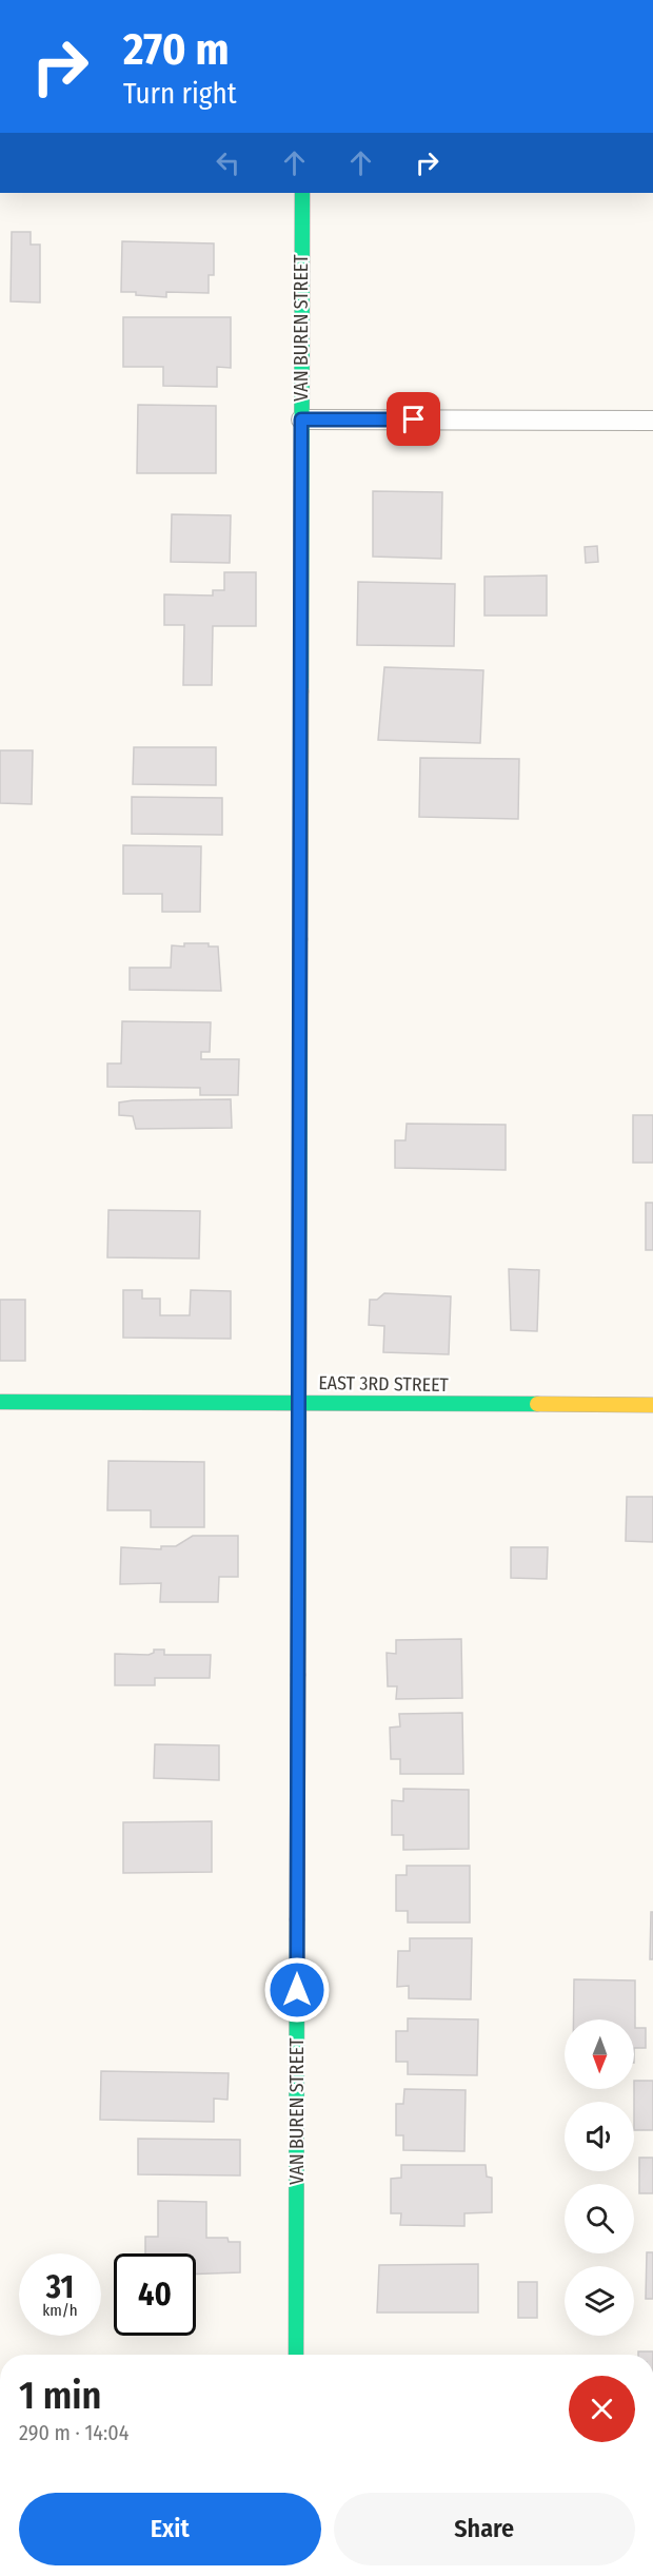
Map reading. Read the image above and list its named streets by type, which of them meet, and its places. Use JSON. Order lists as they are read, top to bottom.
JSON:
{
  "streets": {
    "street": ["VAN BUREN STREET", "EAST 3RD STREET"]
  },
  "crossings": [
    ["VAN BUREN STREET", "EAST 3RD STREET"]
  ],
  "north": "bottom",
  "page": {
    "turn": ["270 m", "Turn right"],
    "speed": "31 km/h",
    "limit": "40",
    "heading": ["1 min", "290 m · 14:04"],
    "buttons": ["Exit", "Share"]
  }
}
